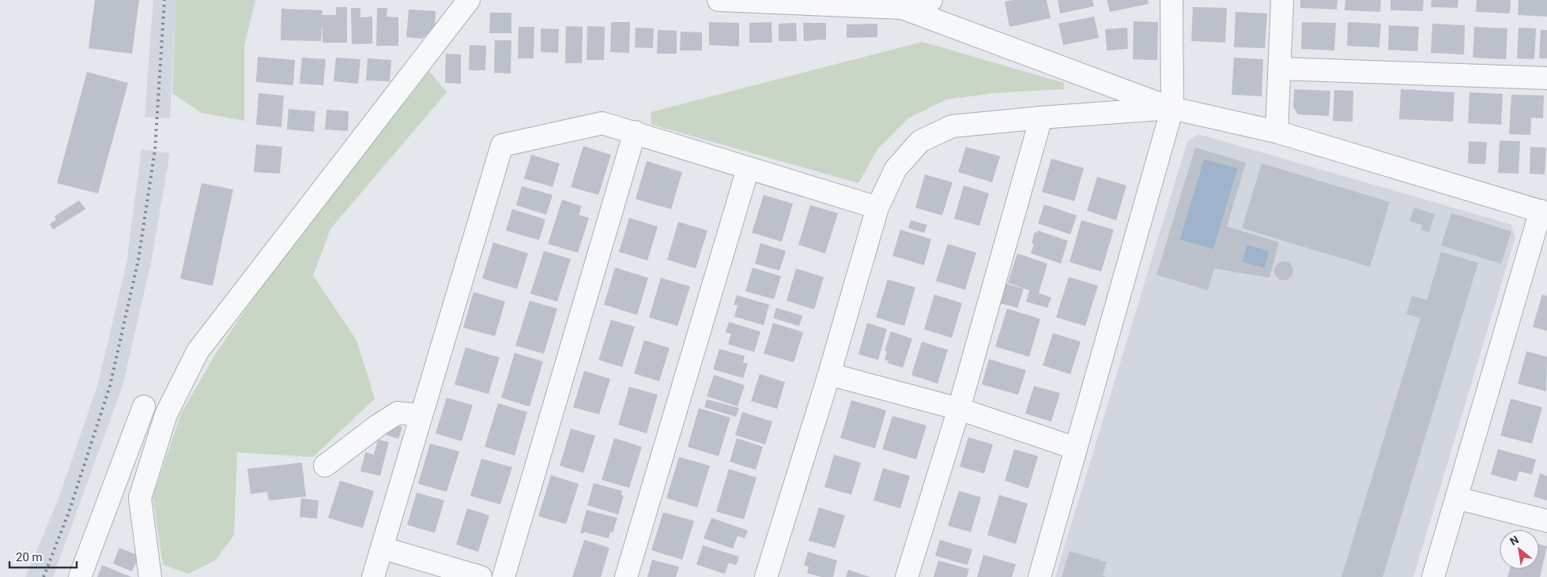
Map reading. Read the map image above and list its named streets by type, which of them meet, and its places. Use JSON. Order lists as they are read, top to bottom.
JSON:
{
  "scale_bar": "20 m",
  "north": "top left"
}
